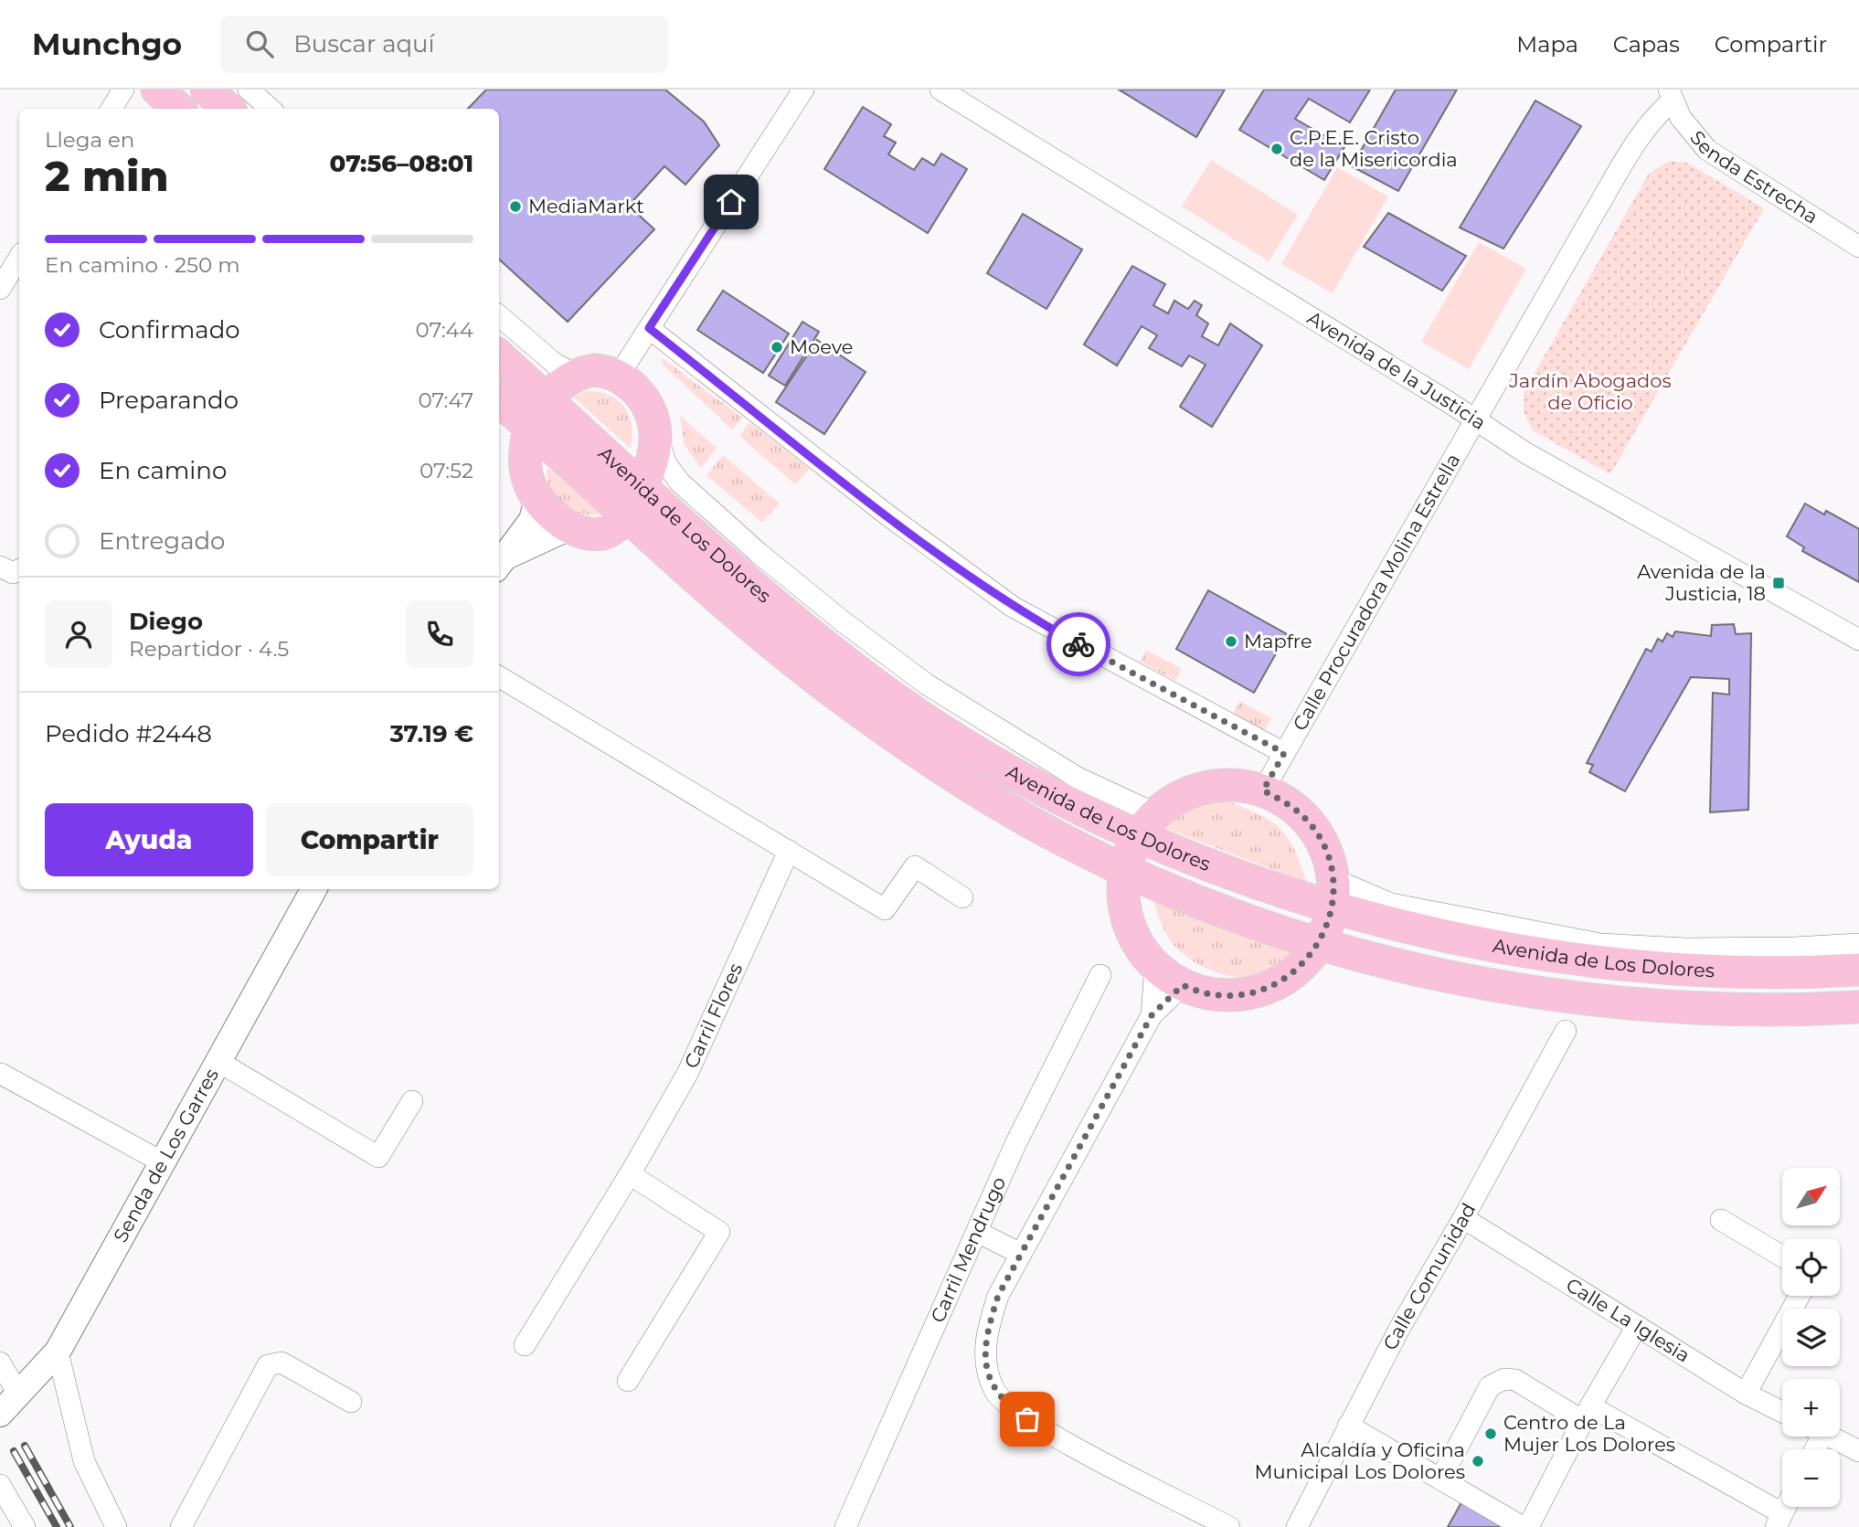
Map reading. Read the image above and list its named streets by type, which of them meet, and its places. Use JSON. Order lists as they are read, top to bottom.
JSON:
{
  "streets": {
    "main road": ["Avenida de Los Dolores"],
    "street": [
      "Senda Estrecha",
      "Avenida de la Justicia",
      "Calle Procuradora Molina Estrella",
      "Carril Flores",
      "Senda de Los Garres",
      "Carril Mendrugo",
      "Calle Comunidad",
      "Calle La Iglesia"
    ]
  },
  "crossings": [
    ["Senda Estrecha", "Calle Procuradora Molina Estrella"],
    ["Avenida de la Justicia", "Calle Procuradora Molina Estrella"],
    ["Calle Comunidad", "Calle La Iglesia"]
  ],
  "parks": ["Jardín Abogados de Oficio"],
  "places": {
    "other": [
      "C.P.E.E. Cristo de la Misericordia",
      "MediaMarkt",
      "Moeve",
      "Mapfre",
      "Centro de La Mujer Los Dolores",
      "Alcaldía y Oficina Municipal Los Dolores"
    ],
    "transit": ["Avenida de la Justicia, 18"]
  },
  "north": "top right",
  "page": {
    "header": "Munchgo",
    "search": "Buscar aquí",
    "nav": ["Mapa", "Capas", "Compartir"],
    "heading": ["2 min", "Llega en", "07:56–08:01"],
    "panel": [
      "Diego",
      "Repartidor · 4.5",
      "Pedido #2448",
      "37.19 €"
    ],
    "bar": "En camino · 250 m",
    "list": [
      ["Confirmado", "07:44"],
      ["Preparando", "07:47"],
      ["En camino", "07:52"],
      "Entregado"
    ],
    "buttons": ["Ayuda", "Compartir"],
    "map_buttons": ["+", "−"]
  }
}
